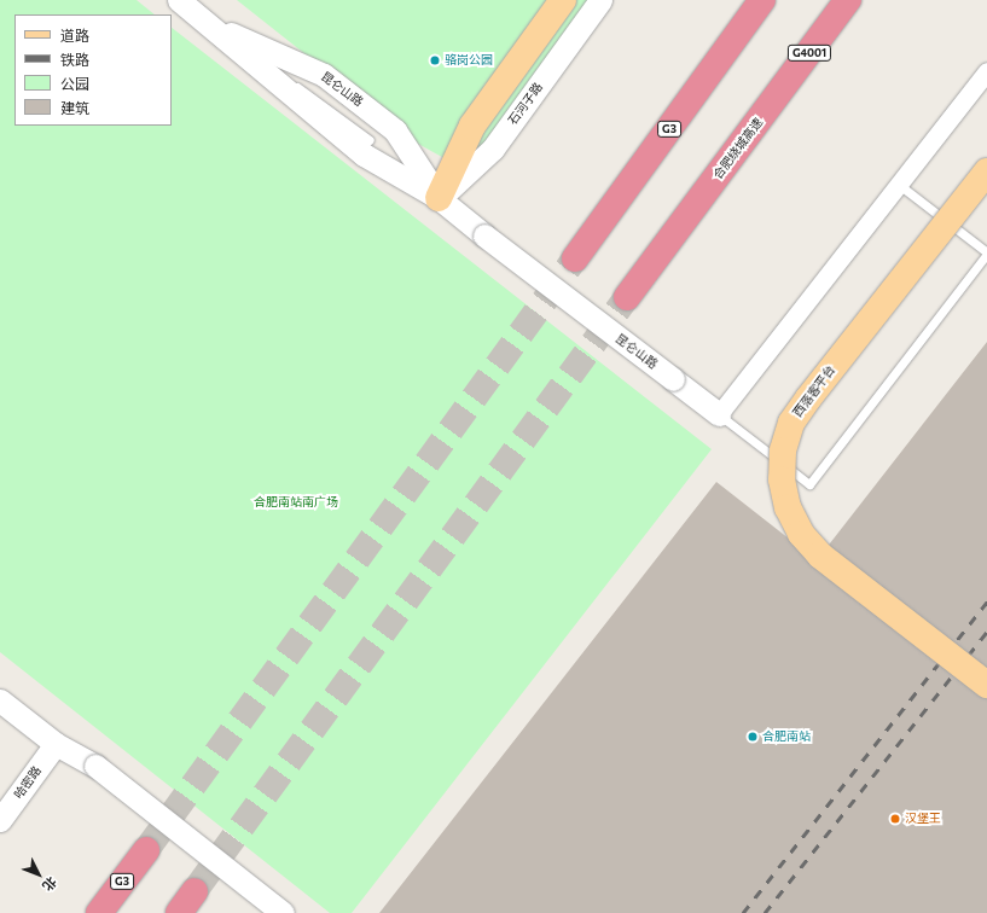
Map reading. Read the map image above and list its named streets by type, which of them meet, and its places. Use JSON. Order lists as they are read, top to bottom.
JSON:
{
  "streets": {
    "highway": ["G4001", "G3", "合肥绕城高速"],
    "main road": ["西落客平台"],
    "street": ["昆仑山路", "石河子路", "哈密路"]
  },
  "crossings": [
    ["昆仑山路", "石河子路"]
  ],
  "parks": ["合肥南站南广场"],
  "places": ["骆岗公园", "合肥南站", "汉堡王"],
  "legend": [
    "道路",
    "铁路",
    "公园",
    "建筑"
  ],
  "north": "bottom right"
}
